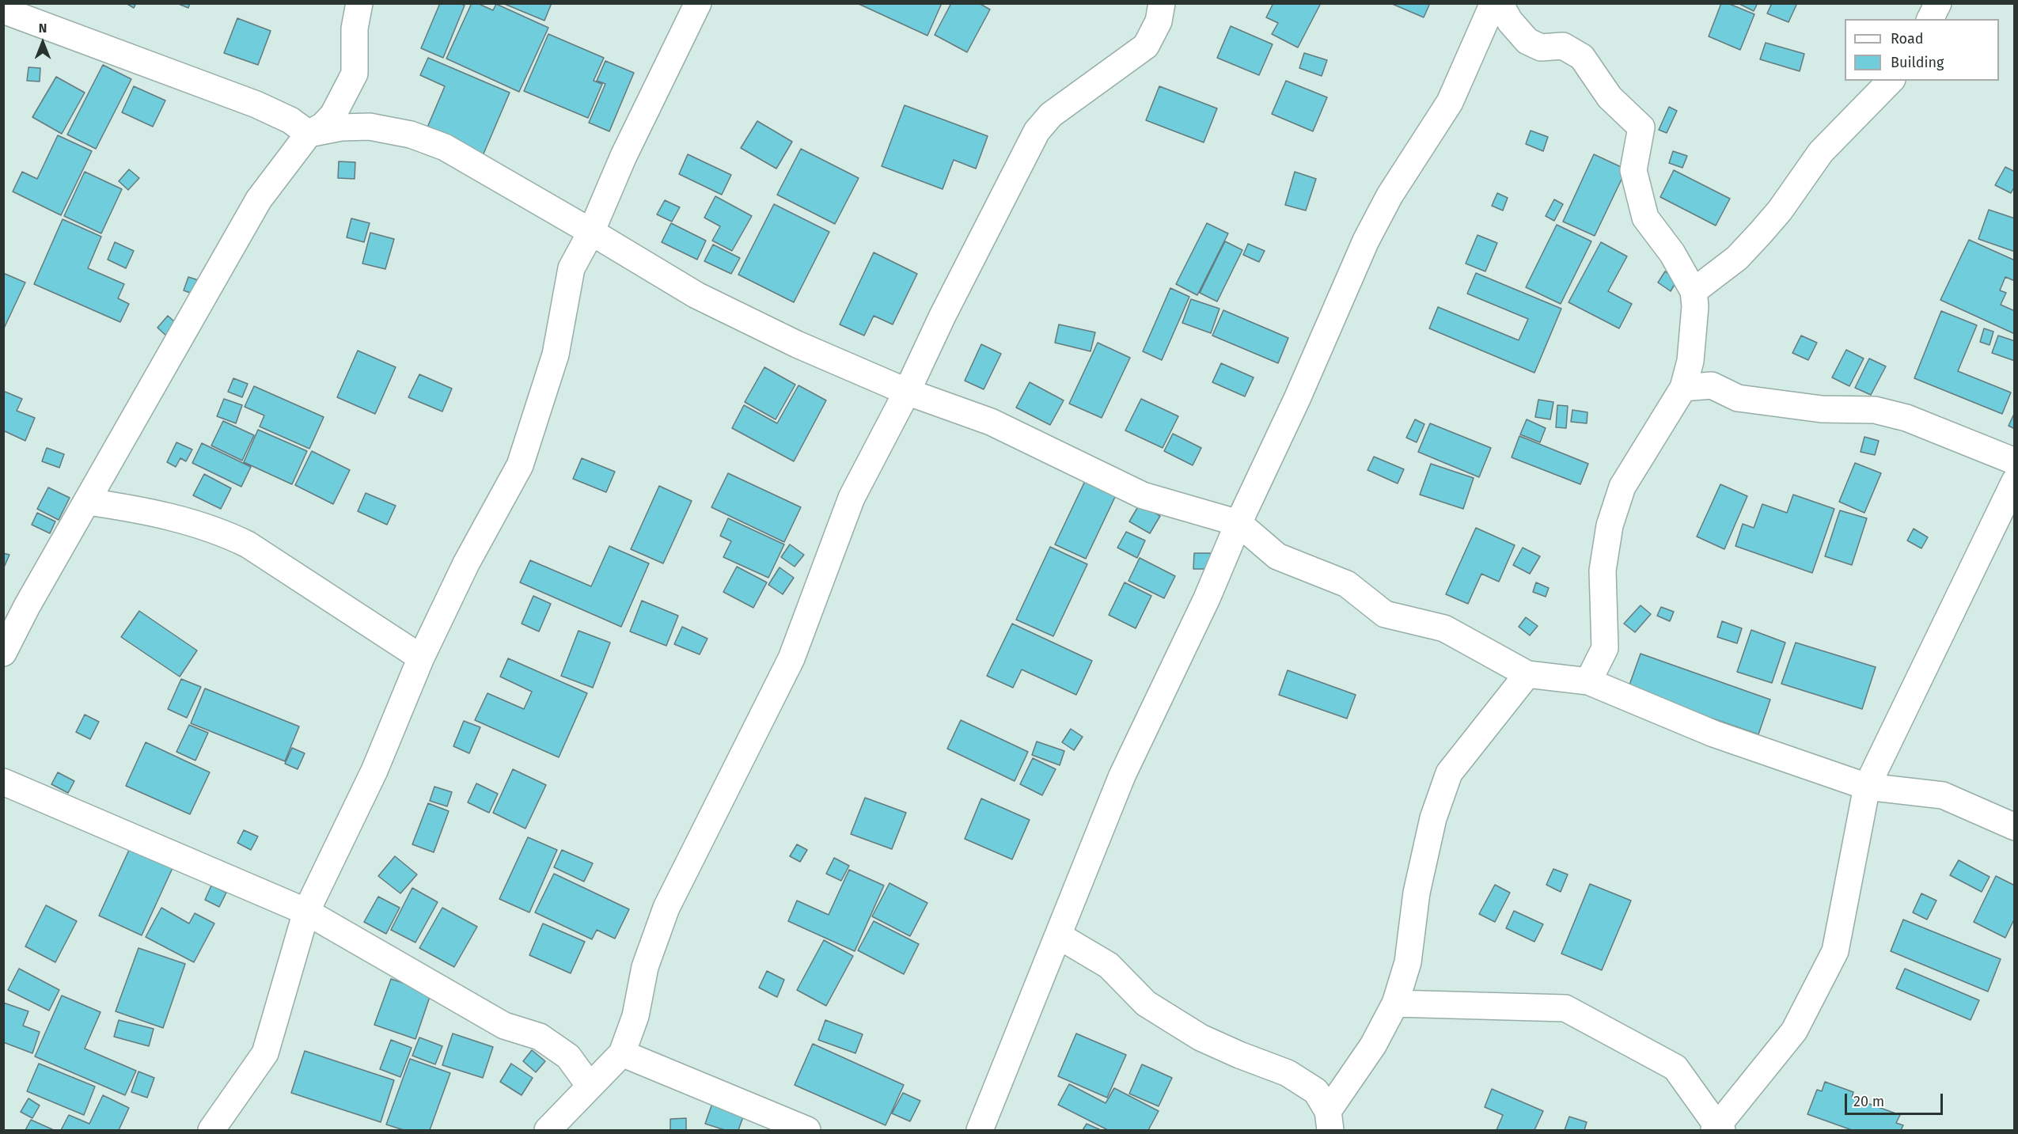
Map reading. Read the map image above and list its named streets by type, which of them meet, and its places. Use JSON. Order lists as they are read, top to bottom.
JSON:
{
  "legend": ["Road", "Building"],
  "scale_bar": "20 m",
  "north": "top"
}
